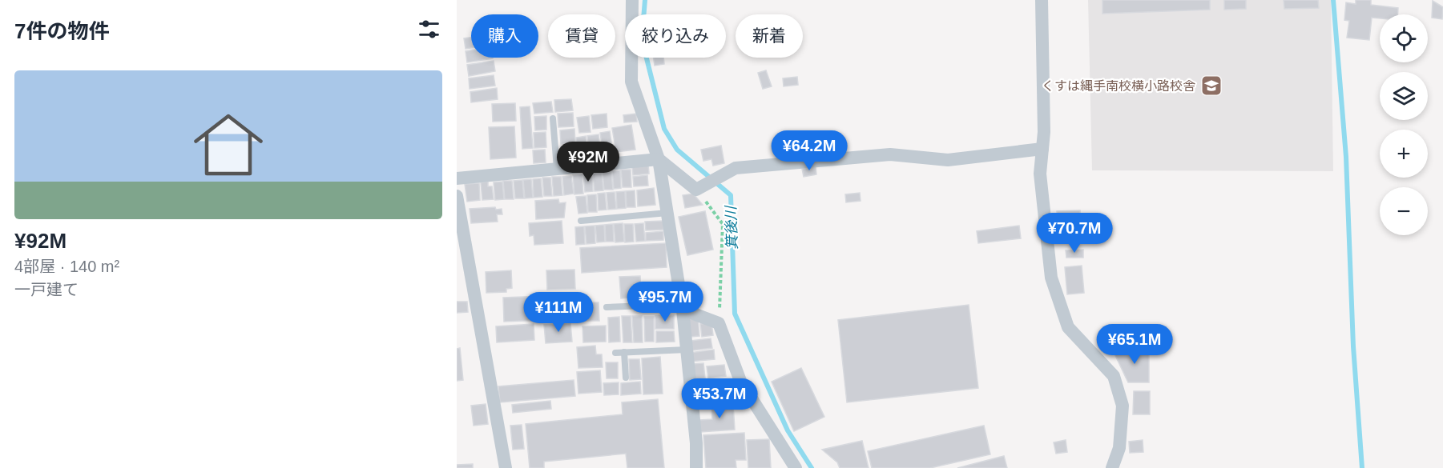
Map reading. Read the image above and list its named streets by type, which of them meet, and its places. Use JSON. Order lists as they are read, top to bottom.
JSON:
{
  "water": ["箕後川"],
  "places": {
    "school or university": ["くすは縄手南校横小路校舎"]
  },
  "page": {
    "heading": "7件の物件",
    "map_buttons": ["+", "−"],
    "chip": [
      "購入",
      "賃貸",
      "絞り込み",
      "新着"
    ],
    "list": [
      {
        "name": "¥92M",
        "note": "4部屋 · 140 m² · 一戸建て"
      }
    ],
    "price": [
      "¥64.2M",
      "¥92M",
      "¥70.7M",
      "¥95.7M",
      "¥111M",
      "¥65.1M",
      "¥53.7M"
    ]
  }
}
